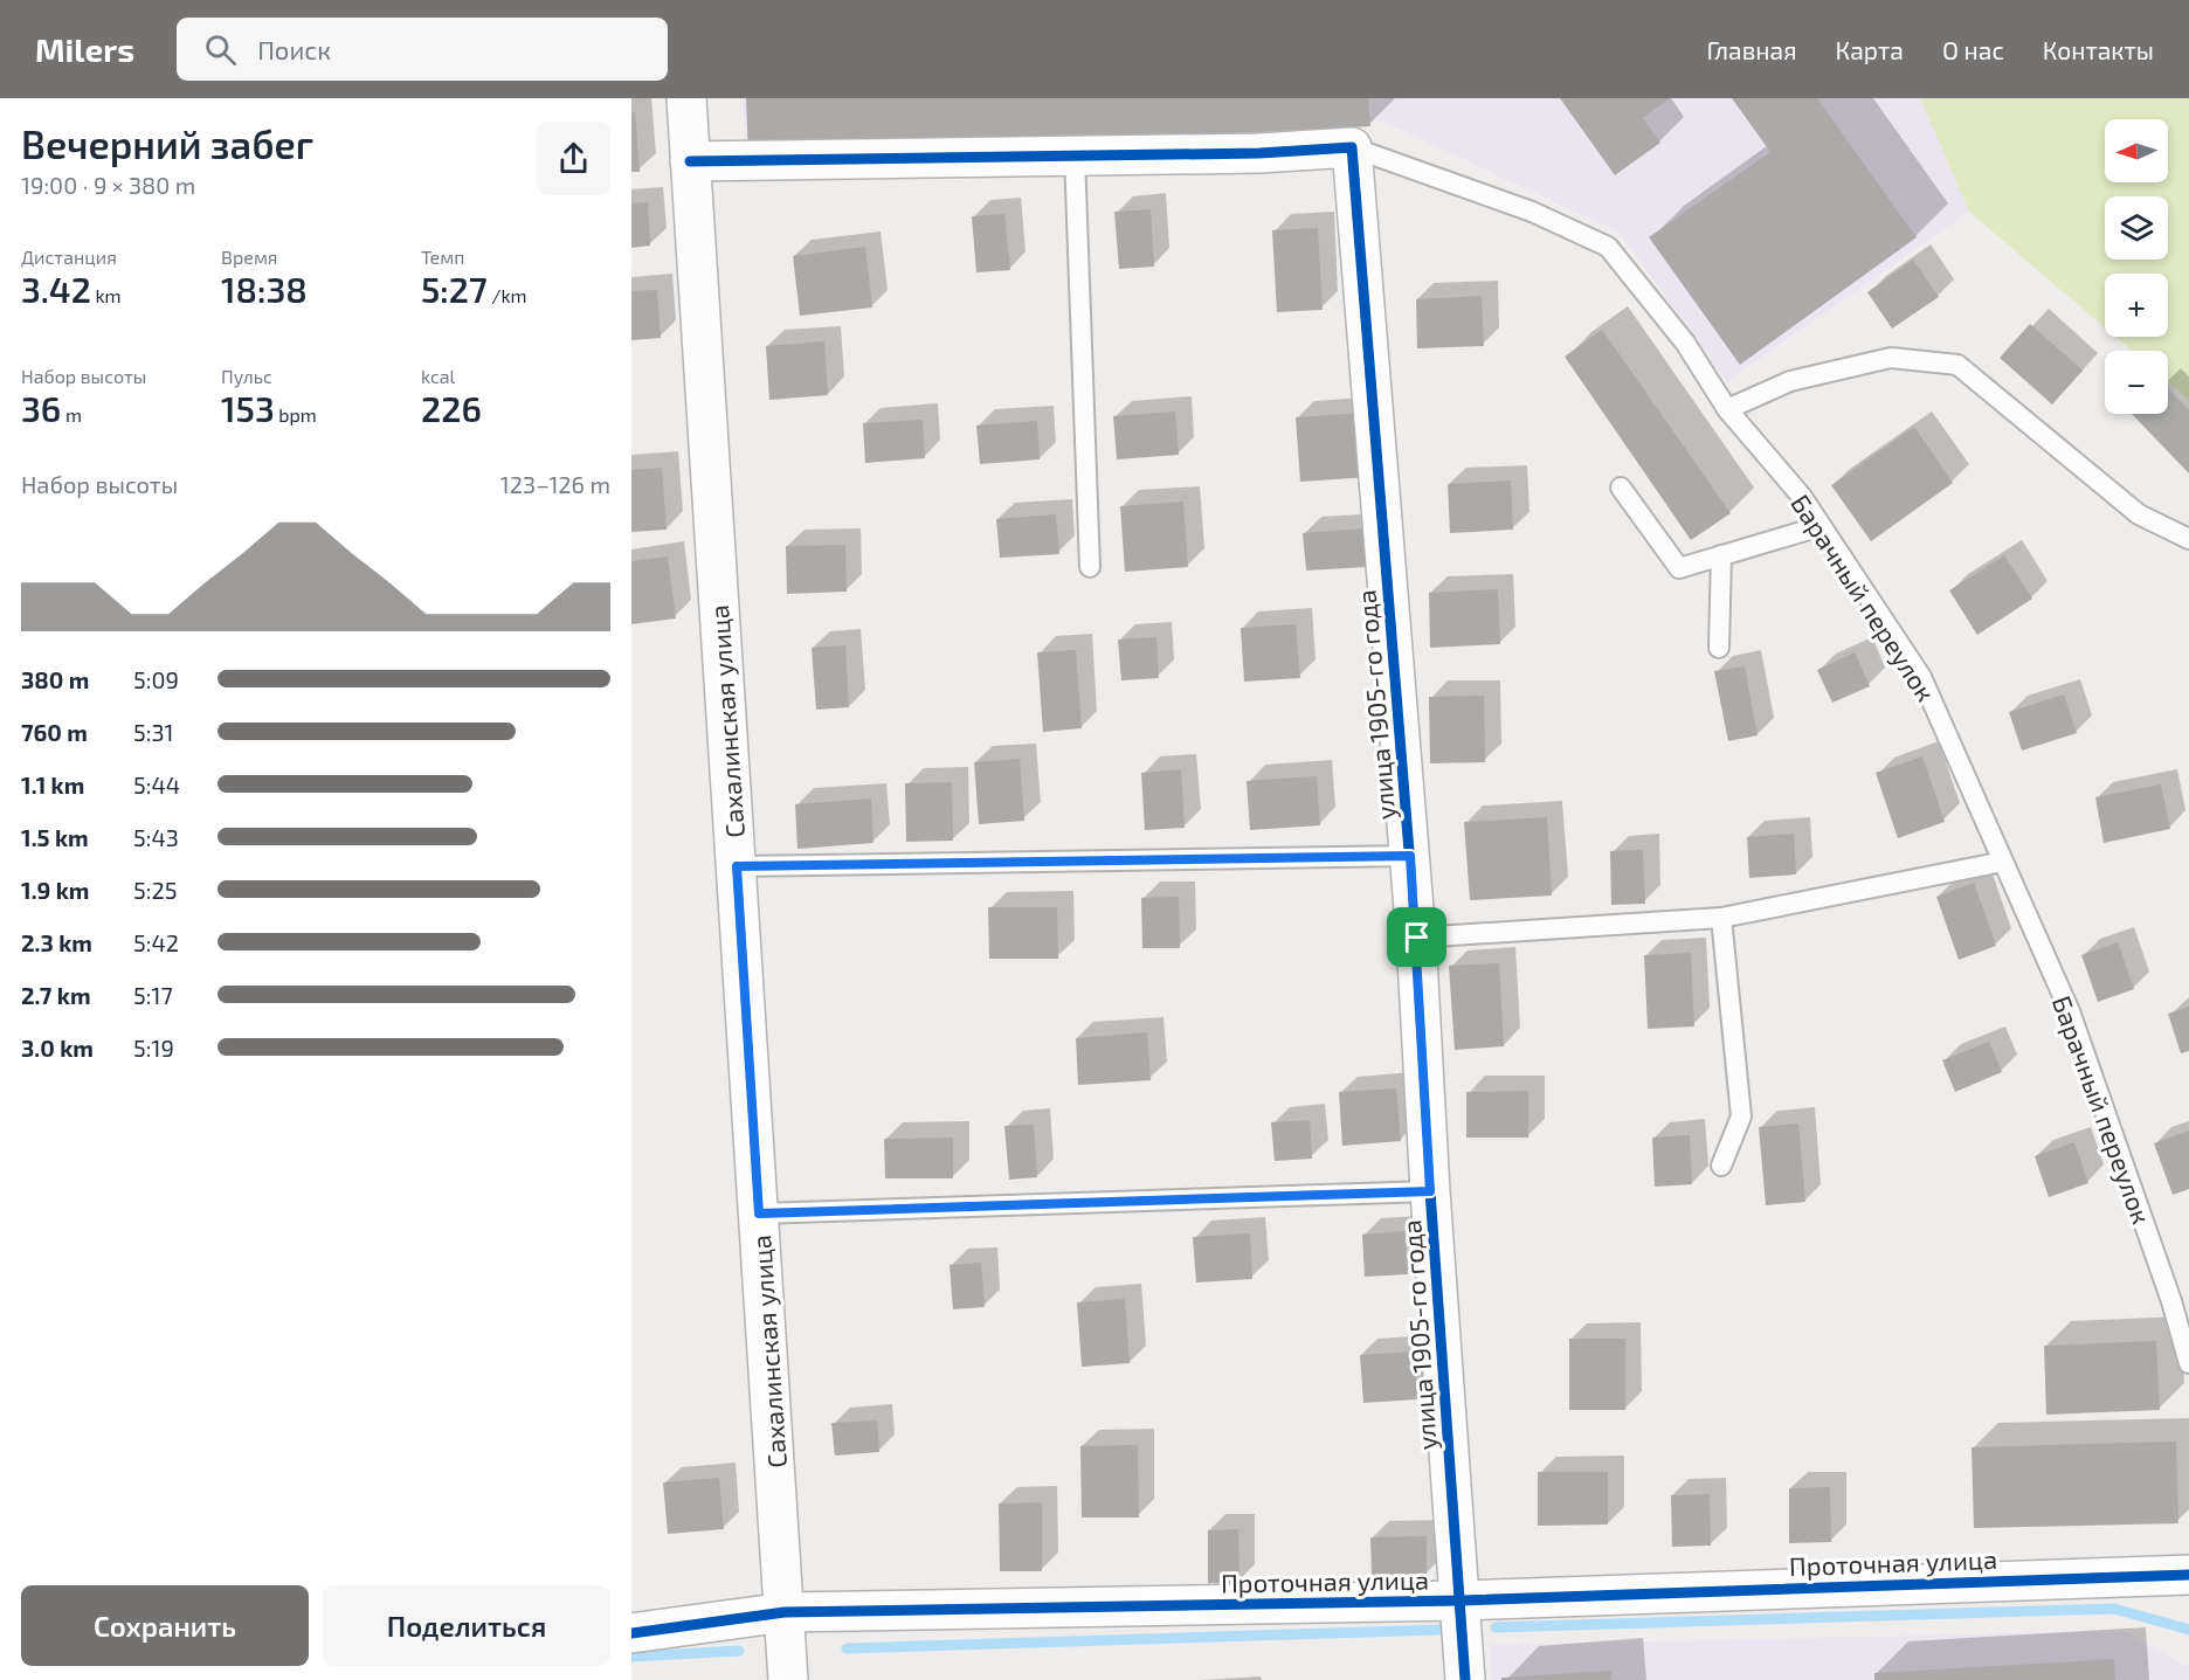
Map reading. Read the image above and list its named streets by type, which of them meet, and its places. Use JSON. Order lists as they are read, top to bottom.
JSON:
{
  "streets": {
    "street": ["улица 1905-го года", "Сахалинская улица", "Проточная улица"],
    "lane": ["Барачный переулок"]
  },
  "crossings": [
    ["Барачный переулок", "улица 1905-го года"],
    ["улица 1905-го года", "Проточная улица"],
    ["Сахалинская улица", "Проточная улица"]
  ],
  "north": "left",
  "page": {
    "header": "Milers",
    "search": "Поиск",
    "nav": [
      "Главная",
      "Карта",
      "О нас",
      "Контакты"
    ],
    "heading": ["Вечерний забег", "19:00 · 9 × 380 m"],
    "map_buttons": ["+", "−"],
    "stats": [
      ["Дистанция", "3.42 km"],
      ["Время", "18:38"],
      ["Темп", "5:27 /km"],
      ["Набор высоты", "36 m"],
      ["Пульс", "153 bpm"],
      ["kcal", "226"]
    ],
    "chart": ["Набор высоты", "123–126 m"],
    "list": [
      {
        "name": "380 m",
        "note": "5:09"
      },
      {
        "name": "760 m",
        "note": "5:31"
      },
      {
        "name": "1.1 km",
        "note": "5:44"
      },
      {
        "name": "1.5 km",
        "note": "5:43"
      },
      {
        "name": "1.9 km",
        "note": "5:25"
      },
      {
        "name": "2.3 km",
        "note": "5:42"
      },
      {
        "name": "2.7 km",
        "note": "5:17"
      },
      {
        "name": "3.0 km",
        "note": "5:19"
      }
    ],
    "buttons": ["Сохранить", "Поделиться"]
  }
}
